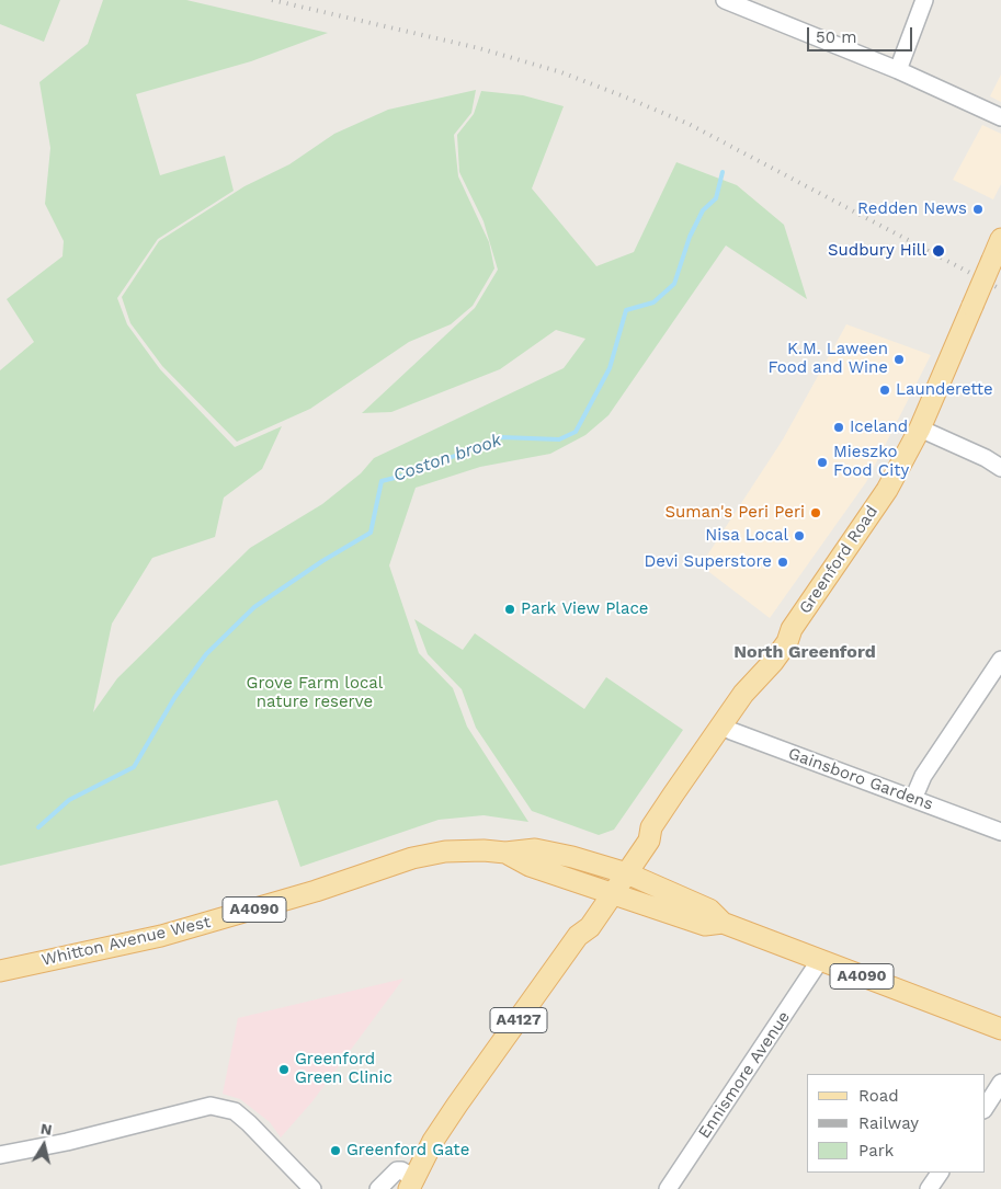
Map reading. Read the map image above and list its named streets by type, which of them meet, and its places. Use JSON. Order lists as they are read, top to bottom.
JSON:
{
  "streets": {
    "main road": [
      "Greenford Road",
      "A4090",
      "Whitton Avenue West",
      "A4127"
    ],
    "street": ["Gainsboro Gardens", "Ennismore Avenue"]
  },
  "crossings": [
    ["Greenford Road", "Gainsboro Gardens"],
    ["Greenford Road", "A4090"],
    ["Greenford Road", "Whitton Avenue West"],
    ["A4090", "Whitton Avenue West"],
    ["A4090", "Ennismore Avenue"]
  ],
  "districts": ["North Greenford"],
  "water": ["Coston brook"],
  "parks": ["Grove Farm local nature reserve"],
  "places": [
    "Redden News",
    "Sudbury Hill",
    "K.M. Laween Food and Wine",
    "Launderette",
    "Iceland",
    "Mieszko Food City",
    "Suman's Peri Peri",
    "Nisa Local",
    "Devi Superstore",
    "Park View Place",
    "Greenford Green Clinic",
    "Greenford Gate"
  ],
  "legend": ["Road", "Railway", "Park"],
  "scale_bar": "50 m",
  "north": "top"
}
